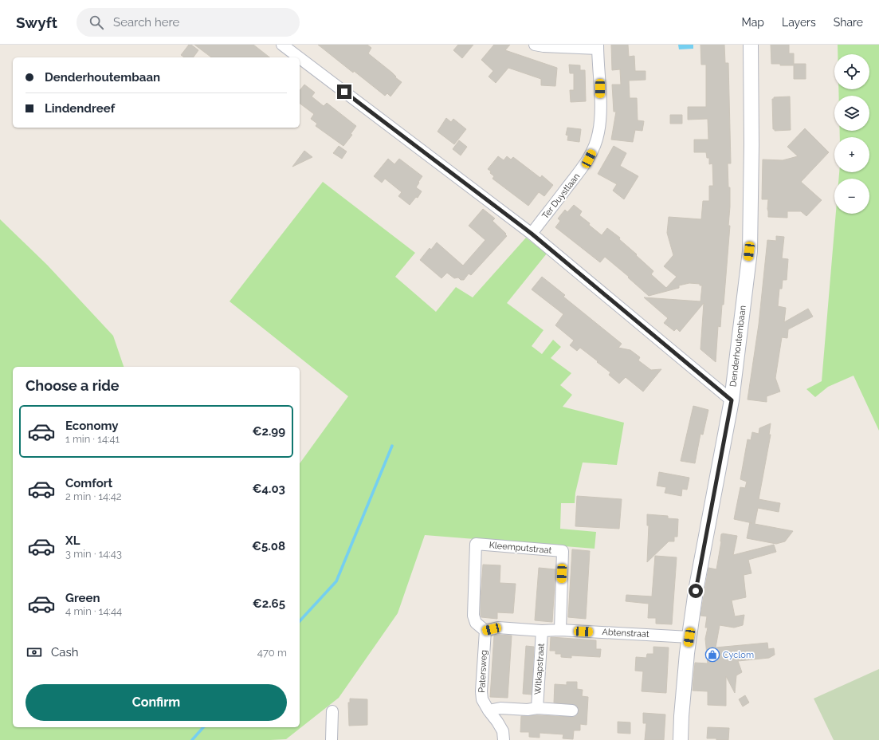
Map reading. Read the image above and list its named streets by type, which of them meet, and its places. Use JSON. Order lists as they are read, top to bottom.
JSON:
{
  "streets": {
    "street": [
      "Ter Duystlaan",
      "Denderhoutembaan",
      "Kleemputstraat",
      "Abtenstraat",
      "Witkapstraat",
      "Patersweg"
    ]
  },
  "crossings": [
    ["Denderhoutembaan", "Abtenstraat"],
    ["Kleemputstraat", "Abtenstraat"],
    ["Kleemputstraat", "Patersweg"],
    ["Abtenstraat", "Witkapstraat"],
    ["Abtenstraat", "Patersweg"]
  ],
  "places": {
    "shop": ["Cyclom"]
  },
  "page": {
    "header": "Swyft",
    "search": "Search here",
    "nav": ["Map", "Layers", "Share"],
    "map_buttons": ["+", "−"],
    "banner": ["Denderhoutembaan", "Lindendreef"],
    "heading": "Choose a ride",
    "list": [
      {
        "name": "Economy",
        "note": "1 min · 14:41",
        "value": "€2.99"
      },
      {
        "name": "Comfort",
        "note": "2 min · 14:42",
        "value": "€4.03"
      },
      {
        "name": "XL",
        "note": "3 min · 14:43",
        "value": "€5.08"
      },
      {
        "name": "Green",
        "note": "4 min · 14:44",
        "value": "€2.65"
      }
    ],
    "pay": ["Cash", "470 m"],
    "buttons": "Confirm"
  }
}
